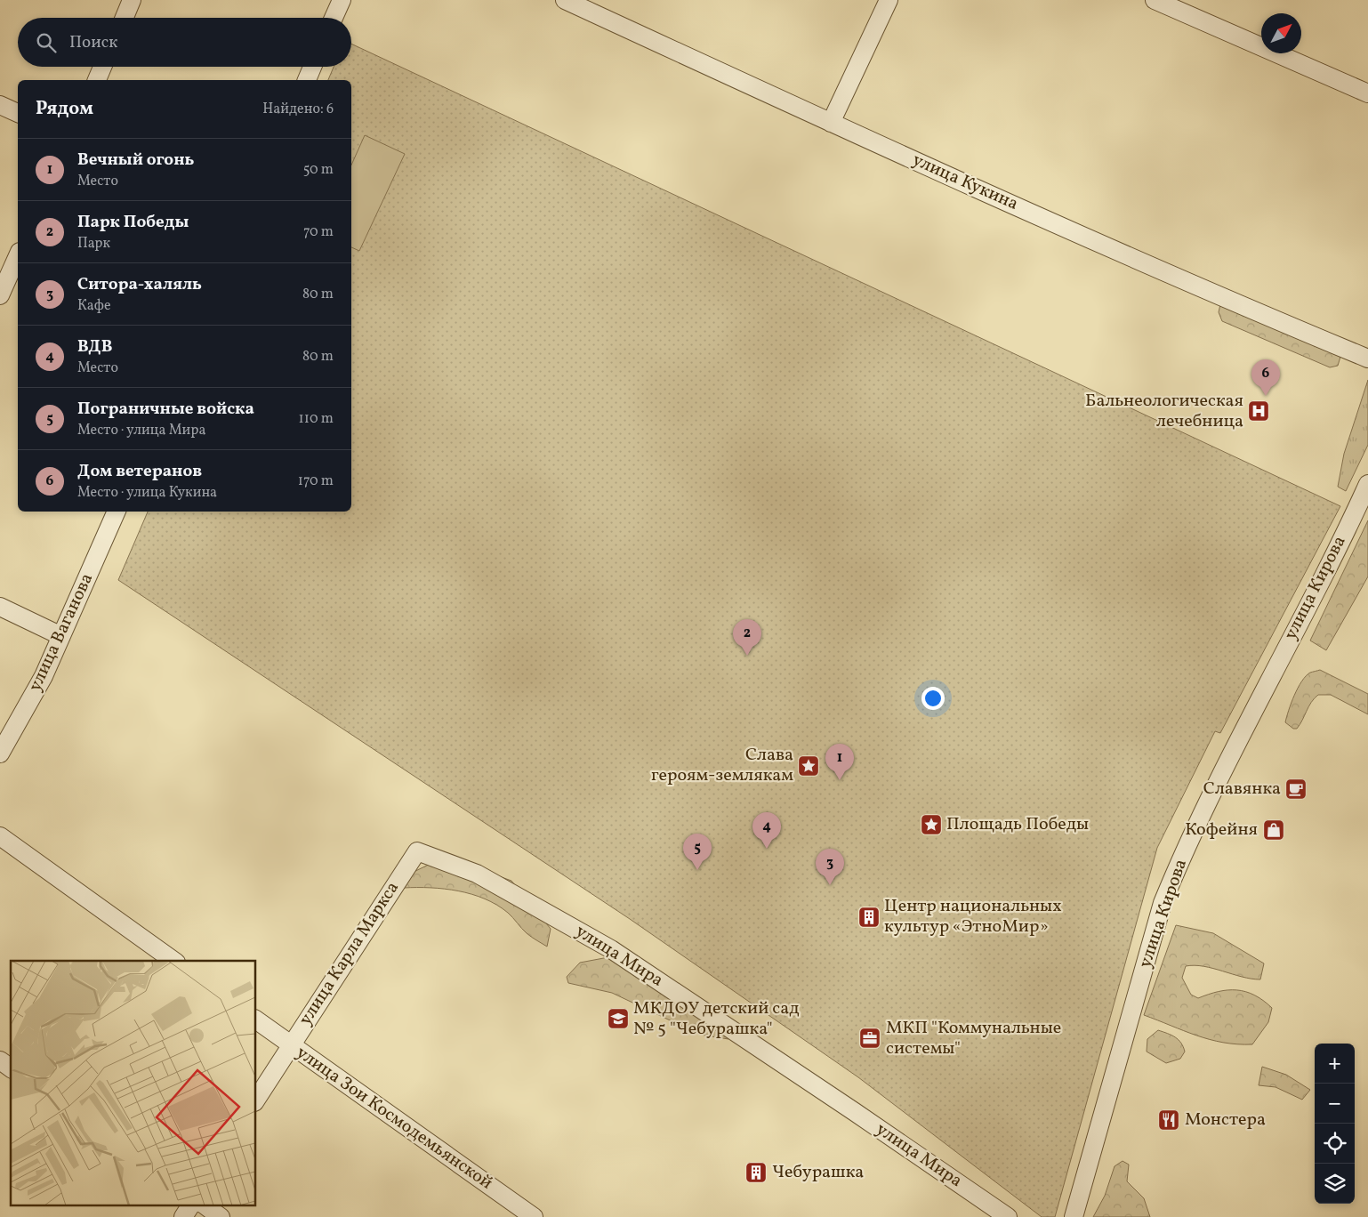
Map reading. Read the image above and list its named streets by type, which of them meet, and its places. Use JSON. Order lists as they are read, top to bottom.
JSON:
{
  "streets": {
    "street": [
      "улица Кукина",
      "улица Кирова",
      "улица Ваганова",
      "улица Карла Маркса",
      "улица Мира",
      "улица Зои Космодемьянской"
    ]
  },
  "crossings": [
    ["улица Карла Маркса", "улица Мира"],
    ["улица Карла Маркса", "улица Зои Космодемьянской"]
  ],
  "places": {
    "hospital": ["Бальнеологическая лечебница"],
    "place": ["Слава героям-землякам", "Площадь Победы"],
    "cafe": ["Славянка"],
    "shop": ["Кофейня"],
    "building": ["Центр национальных культур «ЭтноМир»", "Чебурашка"],
    "school or university": ["МКДОУ детский сад № 5 \"Чебурашка\""],
    "office": ["МКП \"Коммунальные системы\""],
    "restaurant": ["Монстера"]
  },
  "north": "top right",
  "page": {
    "search": "Поиск",
    "heading": ["Рядом", "Найдено: 6"],
    "list": [
      {
        "mark": "1",
        "name": "Вечный огонь",
        "note": "Место",
        "value": "50 m"
      },
      {
        "mark": "2",
        "name": "Парк Победы",
        "note": "Парк",
        "value": "70 m"
      },
      {
        "mark": "3",
        "name": "Ситора-халяль",
        "note": "Кафе",
        "value": "80 m"
      },
      {
        "mark": "4",
        "name": "ВДВ",
        "note": "Место",
        "value": "80 m"
      },
      {
        "mark": "5",
        "name": "Пограничные войска",
        "note": "Место · улица Мира",
        "value": "110 m"
      },
      {
        "mark": "6",
        "name": "Дом ветеранов",
        "note": "Место · улица Кукина",
        "value": "170 m"
      }
    ],
    "pins": [
      "6",
      "2",
      "1",
      "4",
      "5",
      "3"
    ],
    "map_buttons": ["+", "−"]
  }
}
